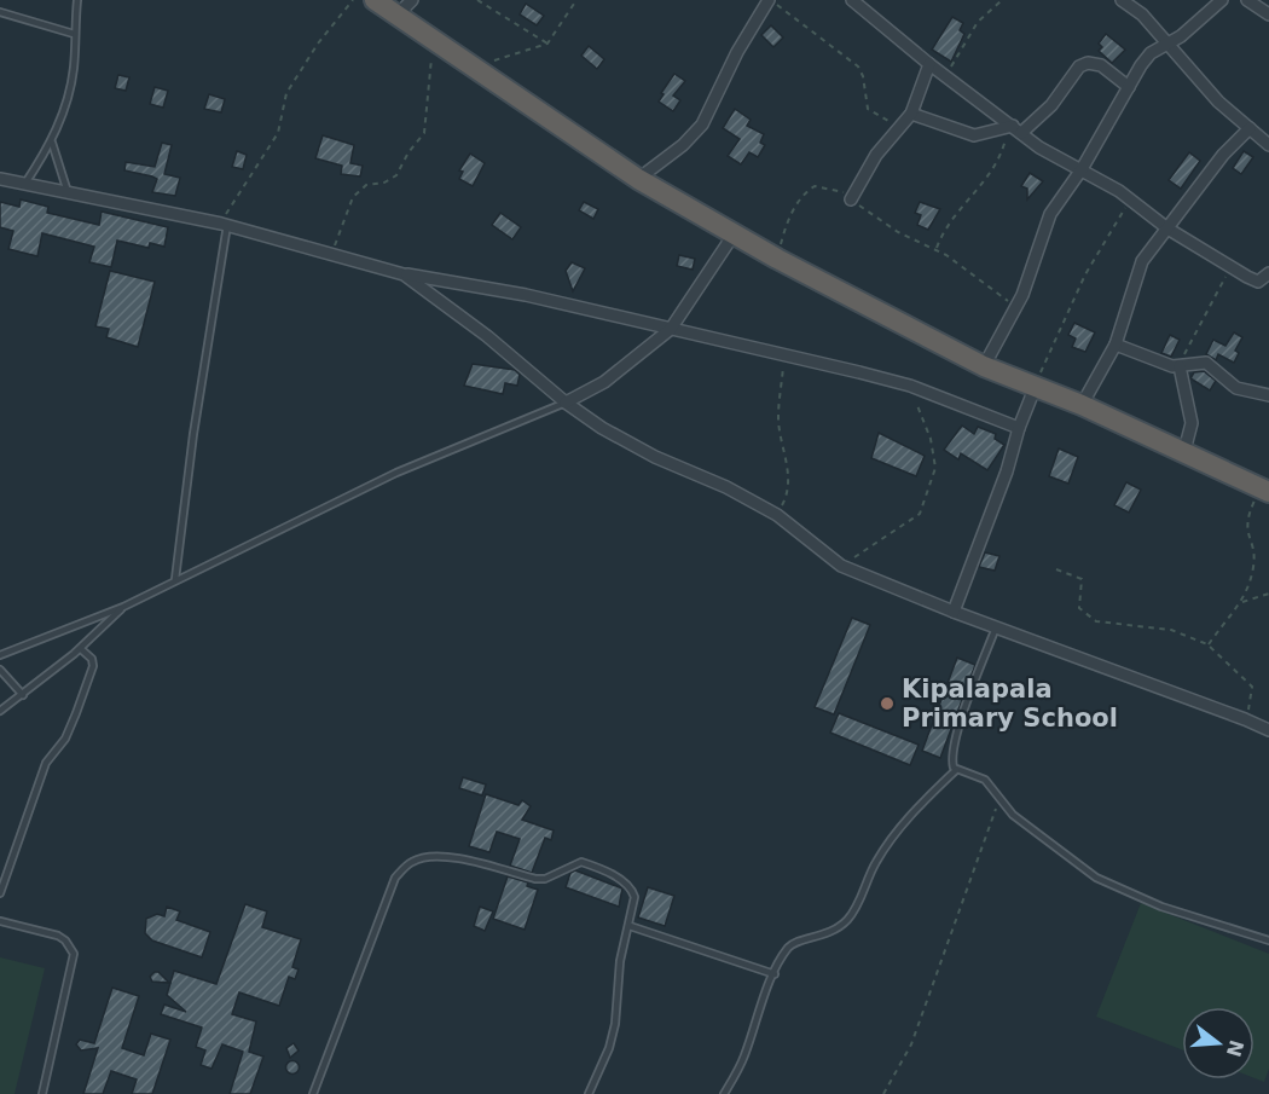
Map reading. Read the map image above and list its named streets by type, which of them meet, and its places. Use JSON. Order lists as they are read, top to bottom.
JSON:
{
  "places": ["Kipalapala Primary School"],
  "north": "right"
}
